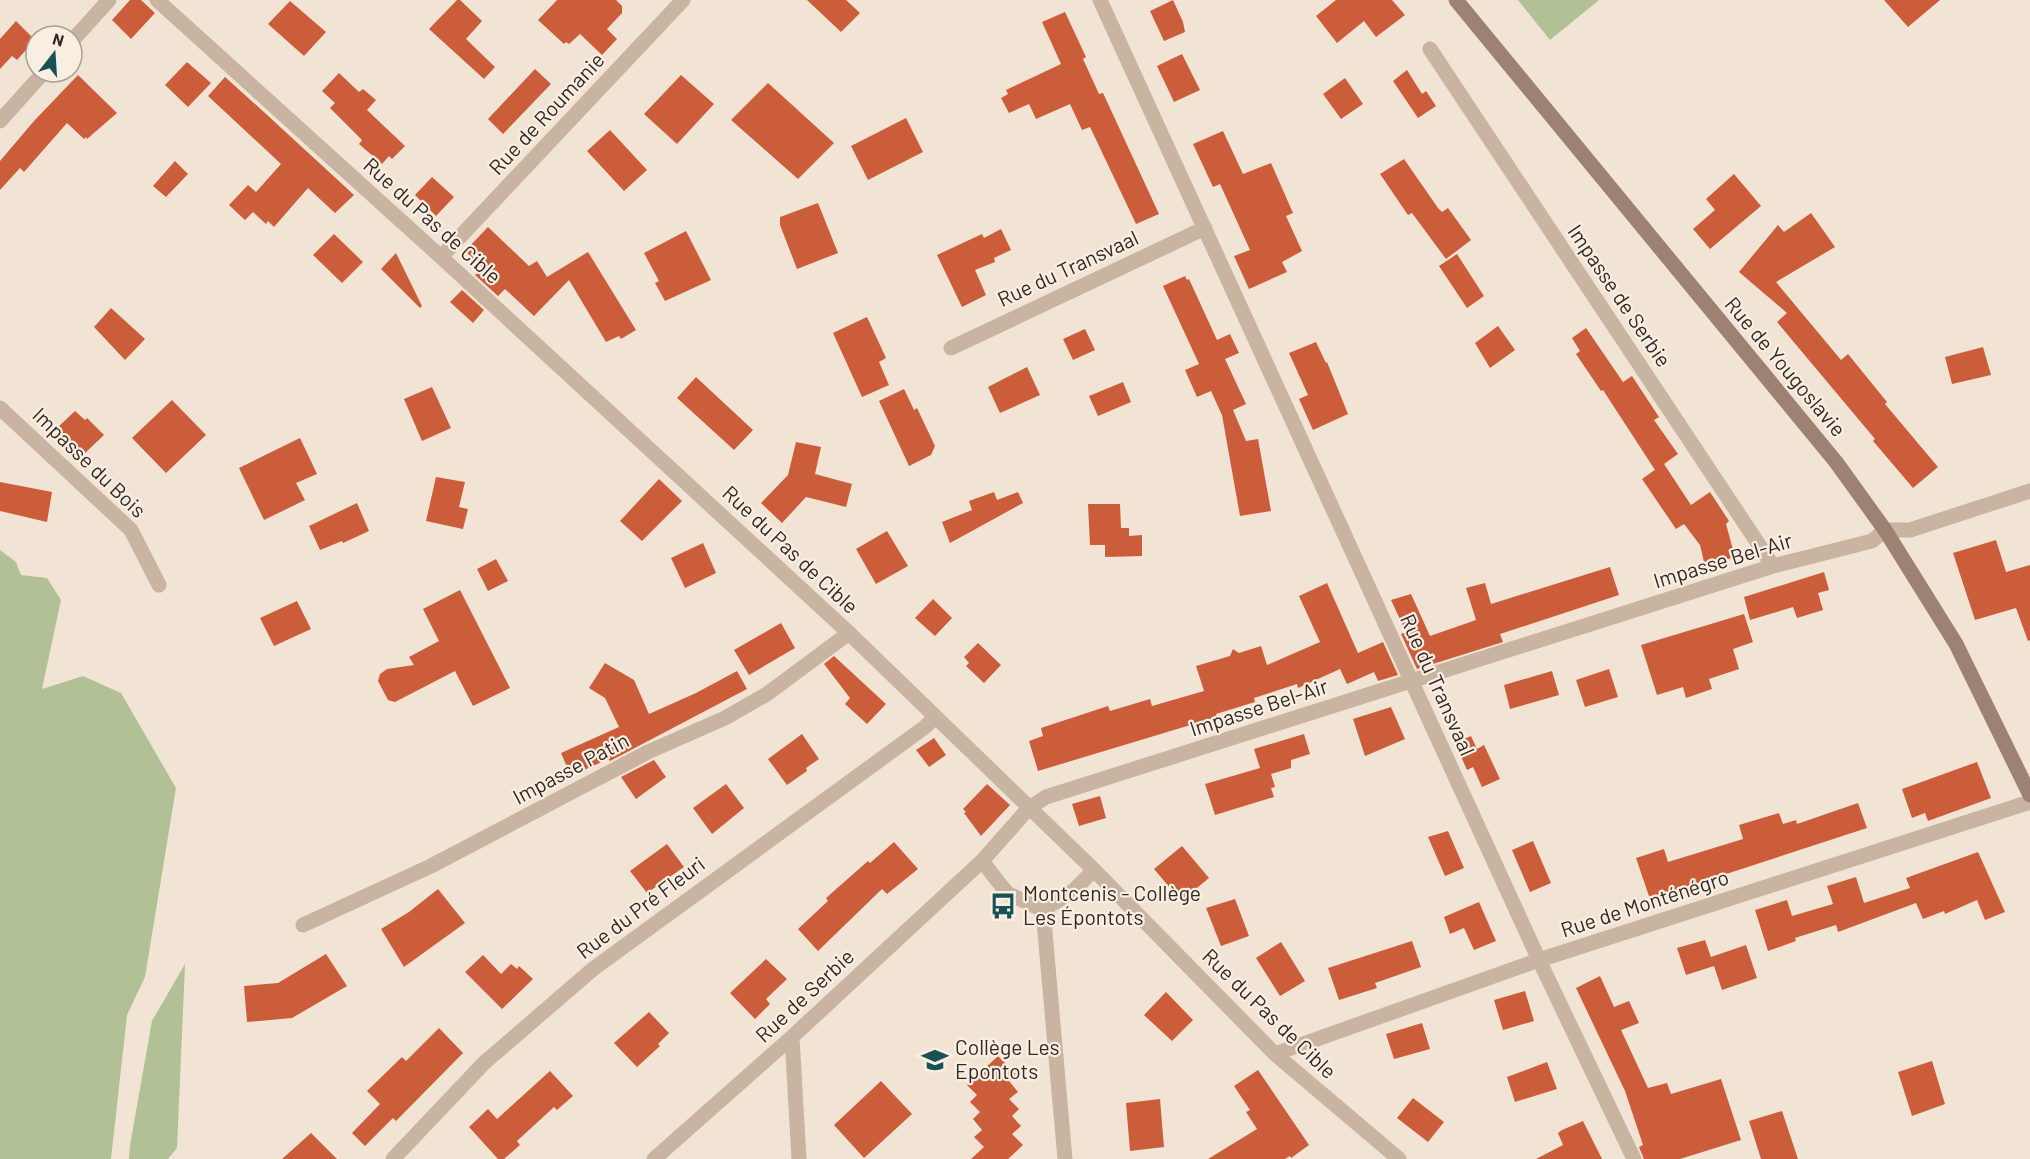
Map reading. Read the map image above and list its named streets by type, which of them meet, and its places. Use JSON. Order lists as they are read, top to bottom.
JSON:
{
  "streets": {
    "main road": ["Rue de Yougoslavie"],
    "street": [
      "Rue de Roumanie",
      "Rue du Pas de Cible",
      "Rue du Transvaal",
      "Impasse de Serbie",
      "Impasse du Bois",
      "Impasse Bel-Air",
      "Impasse Patin",
      "Rue de Monténégro",
      "Rue du Pré Fleuri",
      "Rue de Serbie"
    ]
  },
  "crossings": [
    ["Rue de Roumanie", "Rue du Pas de Cible"],
    ["Rue du Pas de Cible", "Impasse Bel-Air"],
    ["Rue du Pas de Cible", "Impasse Patin"],
    ["Rue du Pas de Cible", "Rue de Monténégro"],
    ["Rue du Pas de Cible", "Rue du Pré Fleuri"],
    ["Rue du Transvaal", "Impasse Bel-Air"],
    ["Rue du Transvaal", "Rue de Monténégro"],
    ["Impasse de Serbie", "Impasse Bel-Air"],
    ["Rue de Yougoslavie", "Impasse Bel-Air"],
    ["Impasse Bel-Air", "Rue de Serbie"]
  ],
  "places": {
    "bus stop": ["Montcenis - Collège Les Épontots"],
    "school or university": ["Collège Les Epontots"]
  },
  "north": "top"
}
